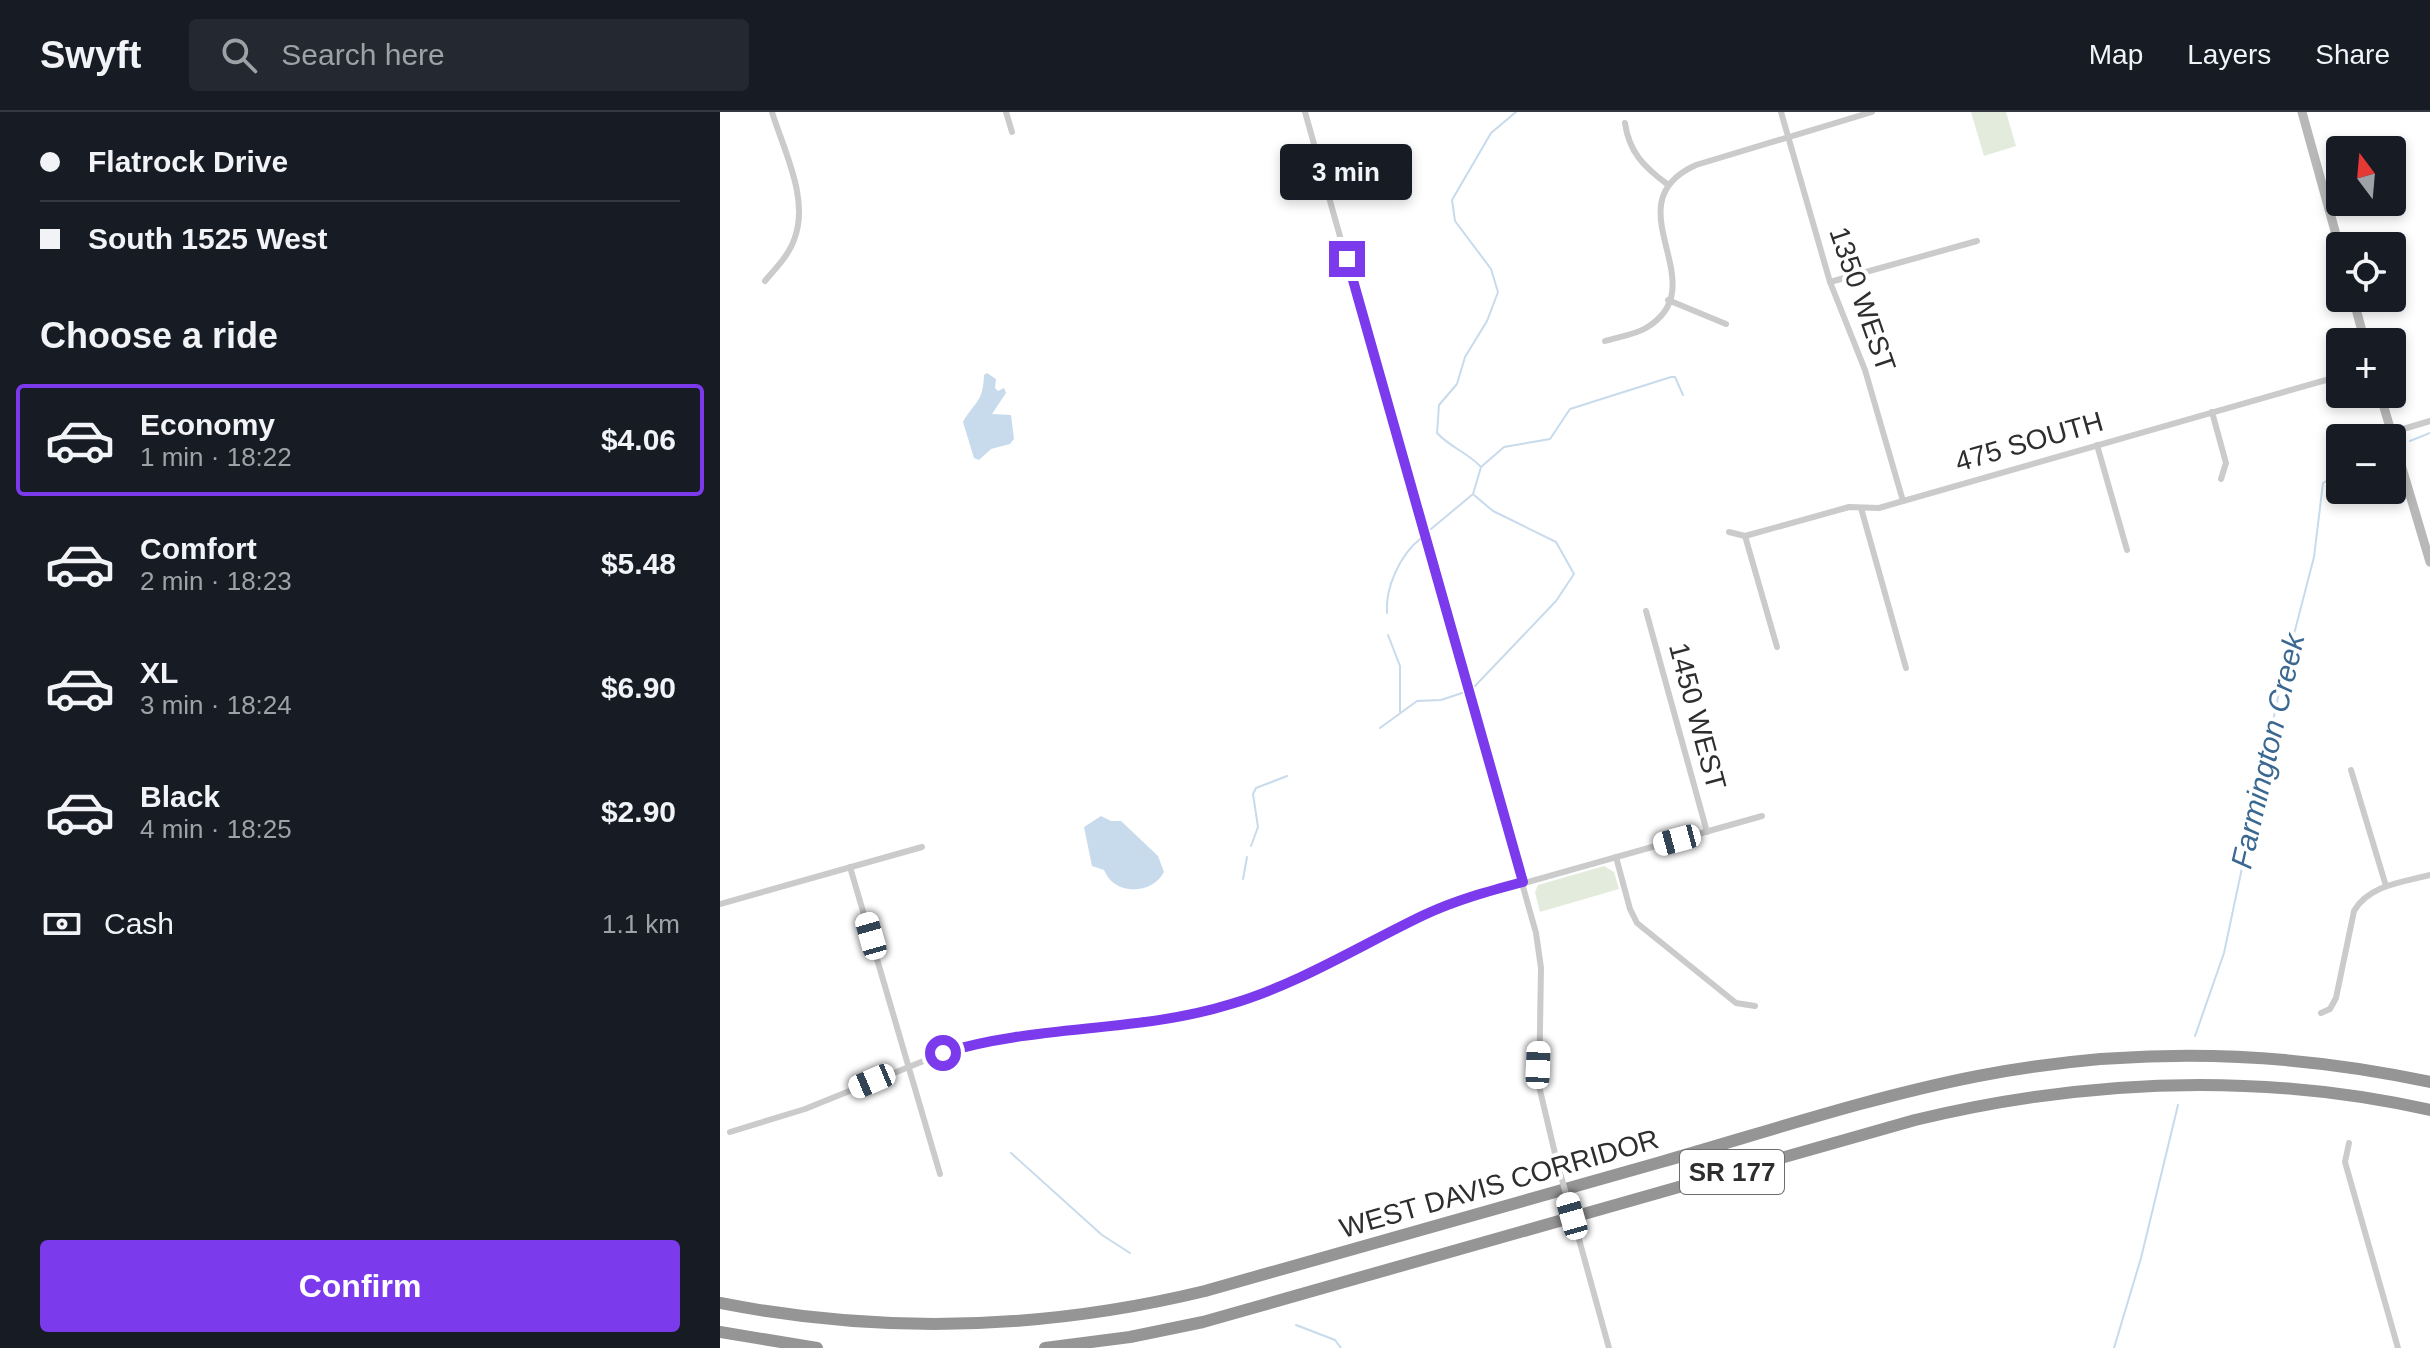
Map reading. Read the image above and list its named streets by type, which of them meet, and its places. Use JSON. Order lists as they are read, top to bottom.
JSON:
{
  "streets": {
    "highway": ["SR 177", "WEST DAVIS CORRIDOR"],
    "street": ["1350 WEST", "475 SOUTH", "1450 WEST"]
  },
  "crossings": [
    ["1350 WEST", "475 SOUTH"]
  ],
  "water": ["Farmington Creek"],
  "north": "top",
  "page": {
    "header": "Swyft",
    "search": "Search here",
    "nav": ["Map", "Layers", "Share"],
    "banner": ["Flatrock Drive", "South 1525 West"],
    "map_buttons": ["+", "−"],
    "bubble": "3 min",
    "heading": "Choose a ride",
    "list": [
      {
        "name": "Economy",
        "note": "1 min · 18:22",
        "value": "$4.06"
      },
      {
        "name": "Comfort",
        "note": "2 min · 18:23",
        "value": "$5.48"
      },
      {
        "name": "XL",
        "note": "3 min · 18:24",
        "value": "$6.90"
      },
      {
        "name": "Black",
        "note": "4 min · 18:25",
        "value": "$2.90"
      }
    ],
    "pay": ["Cash", "1.1 km"],
    "buttons": "Confirm"
  }
}
